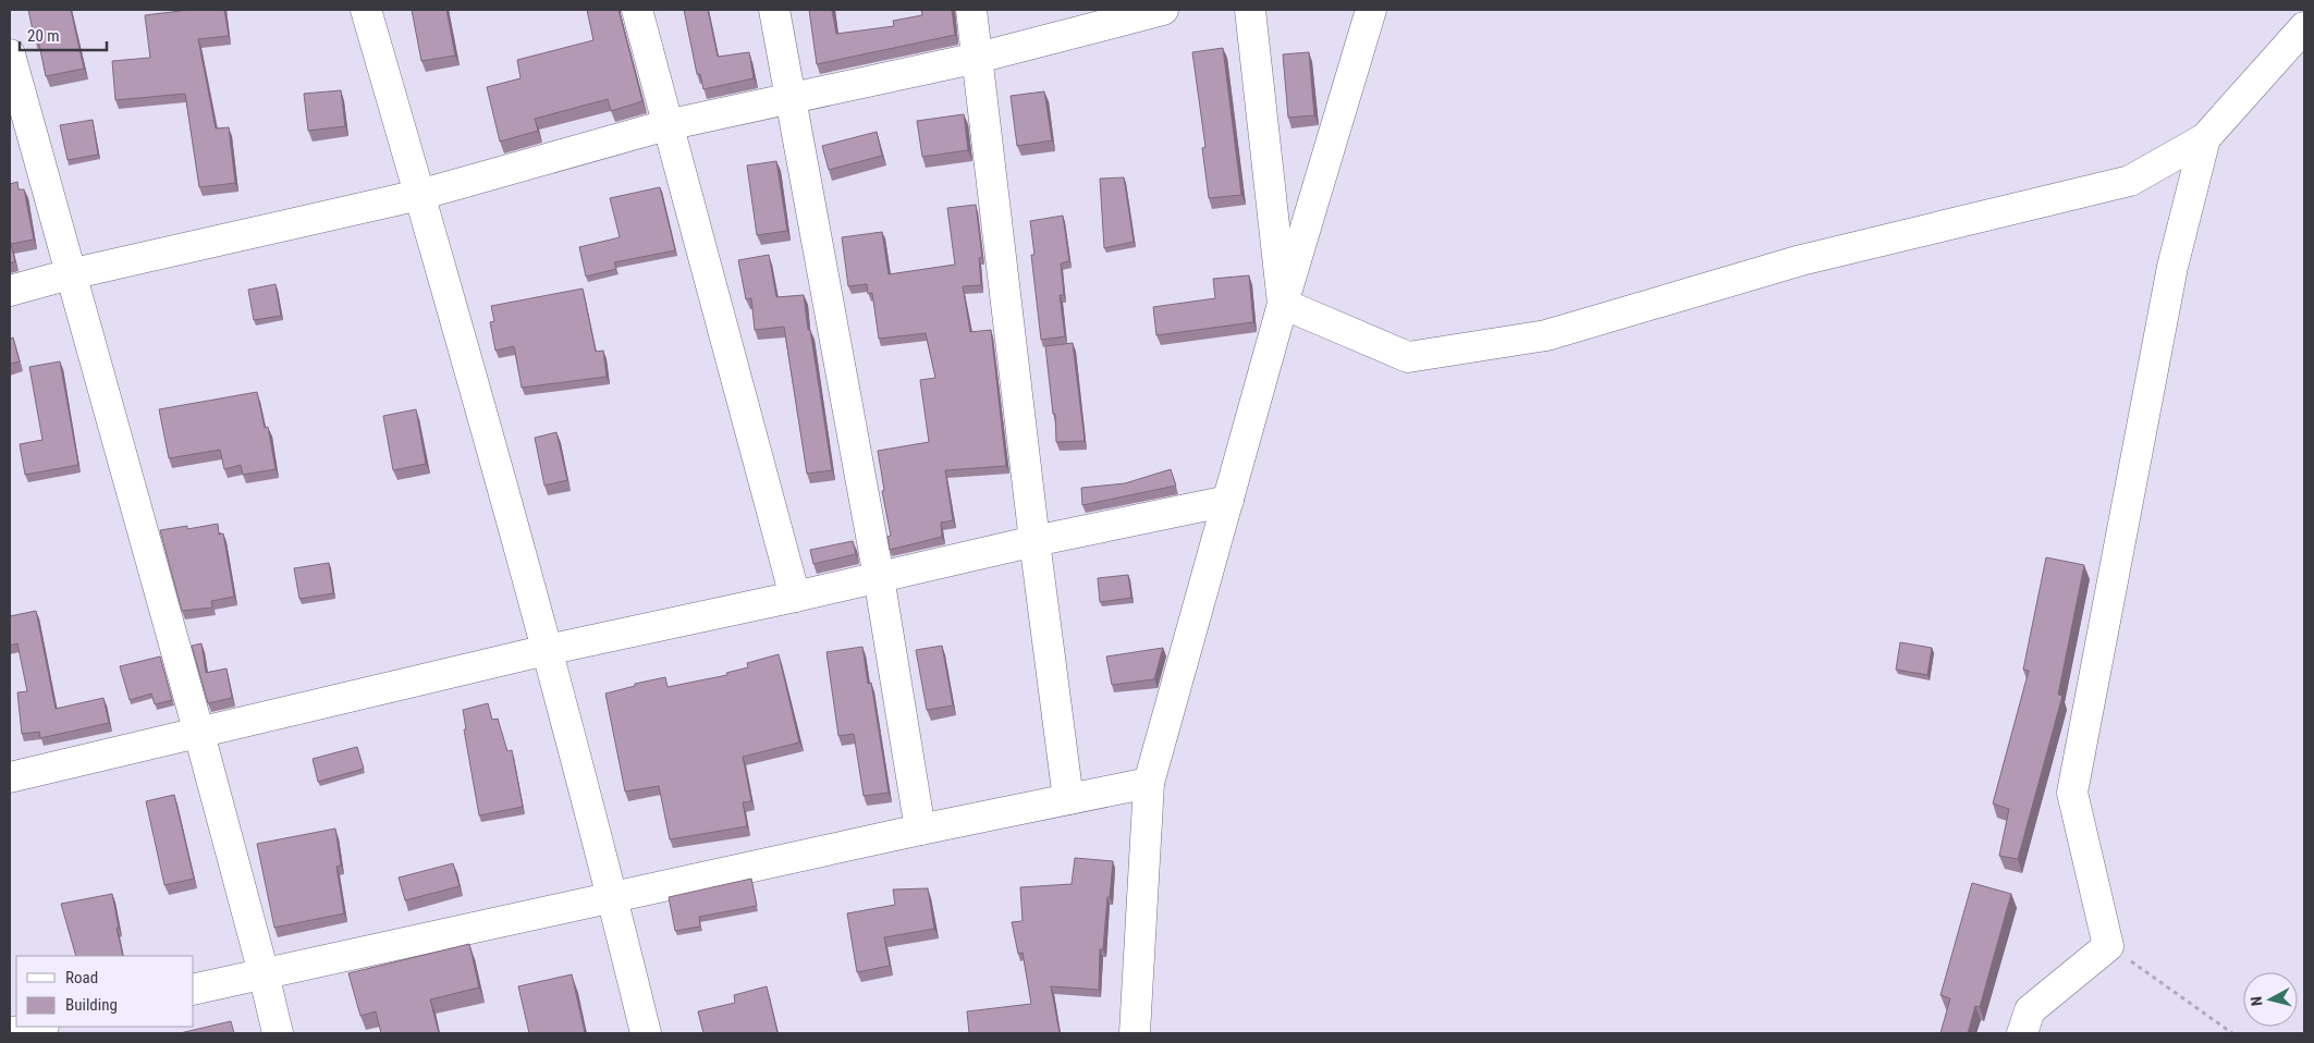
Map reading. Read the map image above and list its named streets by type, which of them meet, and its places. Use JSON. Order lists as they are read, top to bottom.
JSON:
{
  "legend": ["Road", "Building"],
  "scale_bar": "20 m",
  "north": "left"
}
